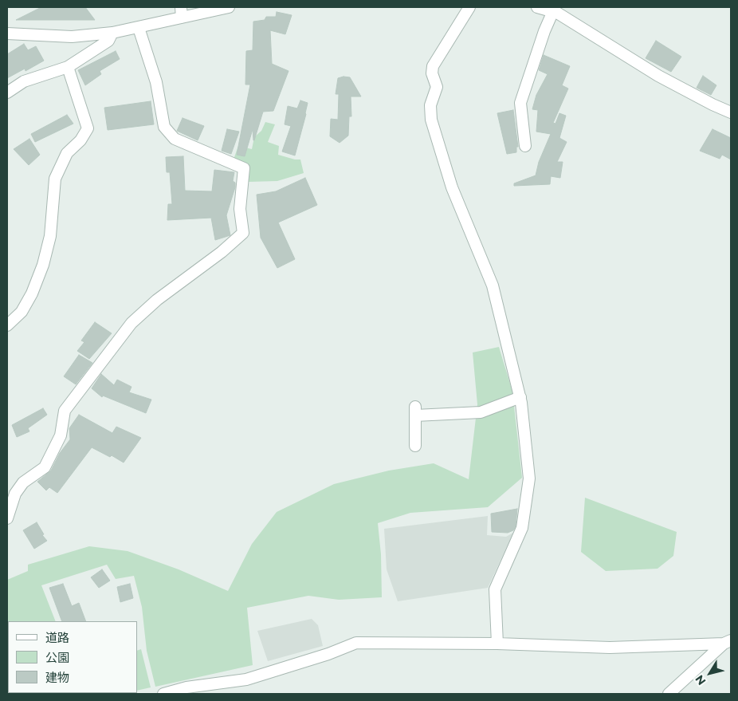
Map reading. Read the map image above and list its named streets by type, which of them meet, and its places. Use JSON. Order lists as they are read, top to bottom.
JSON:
{
  "legend": ["道路", "公園", "建物"],
  "north": "bottom left"
}
